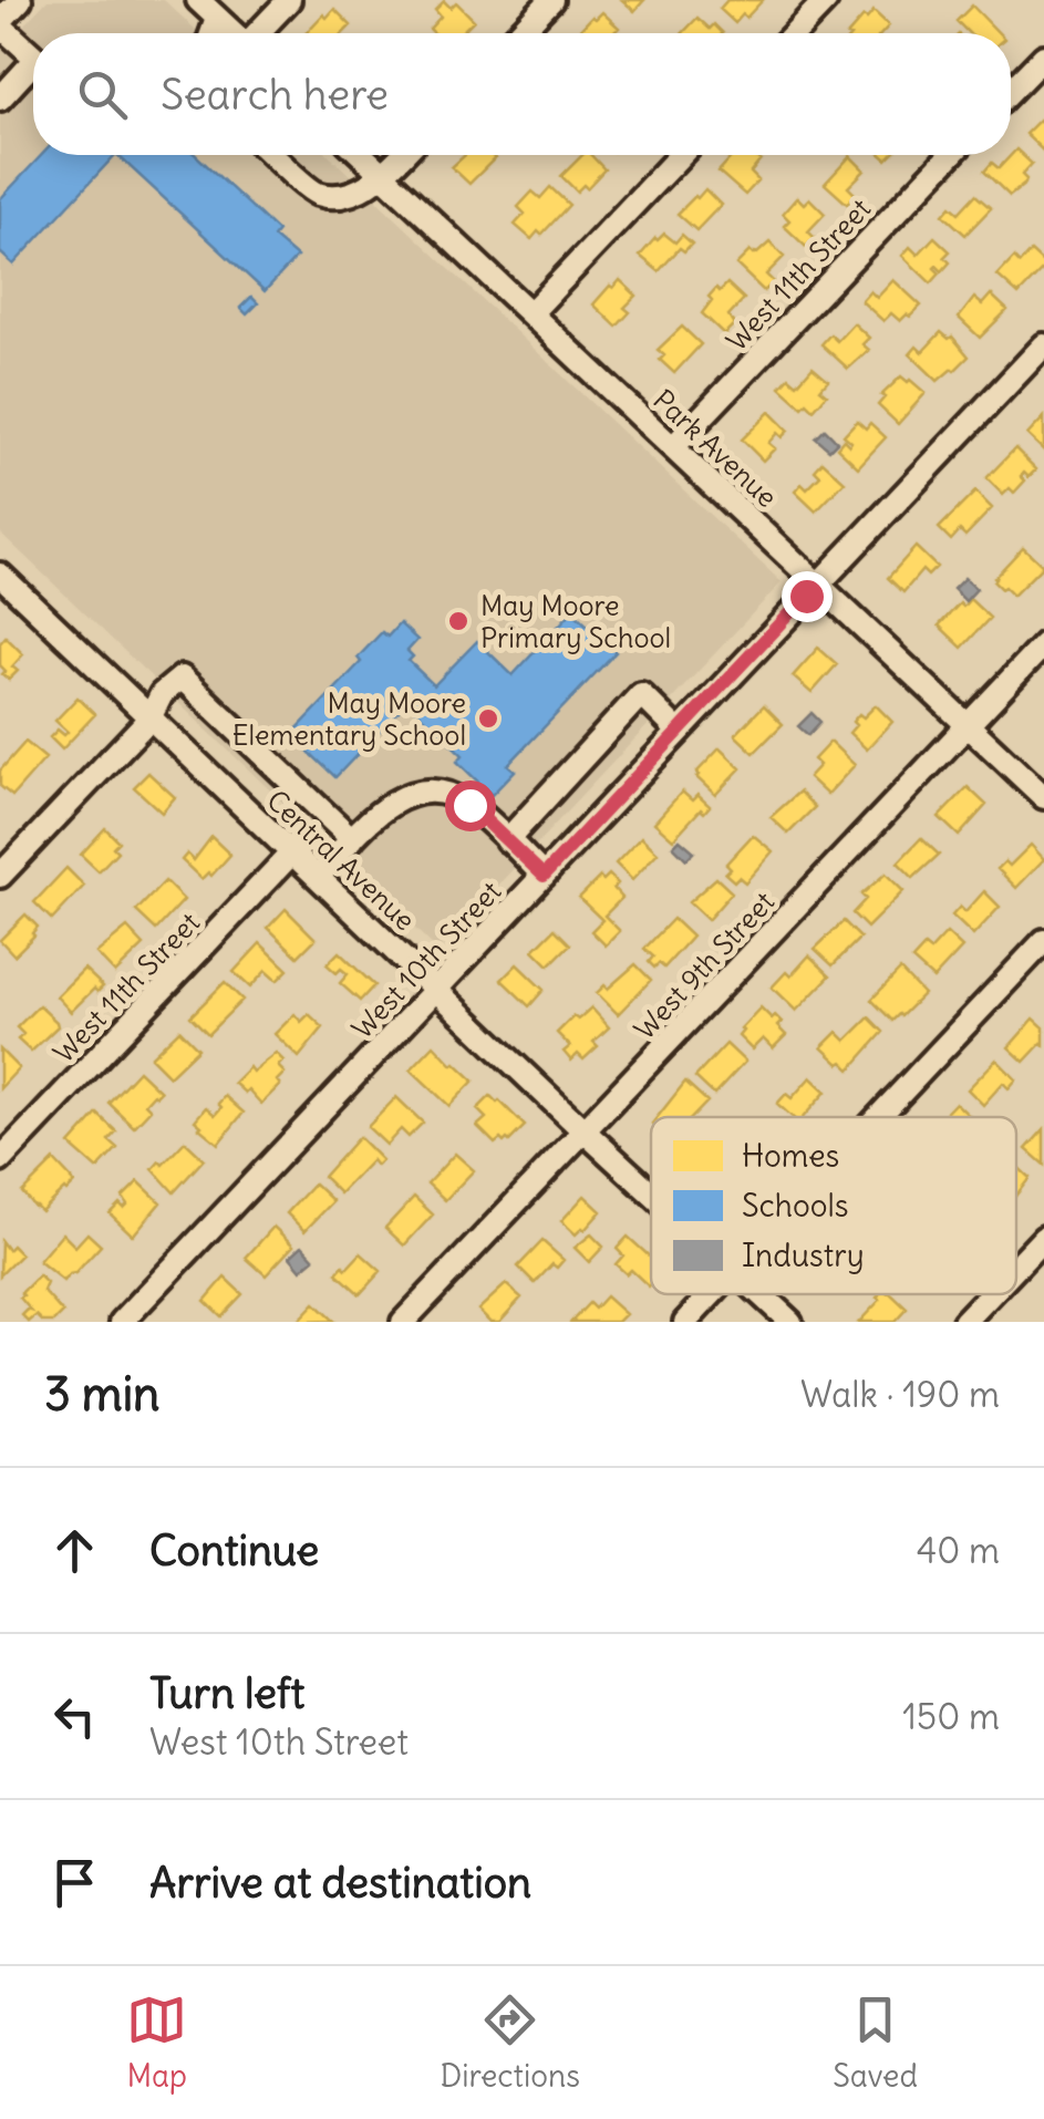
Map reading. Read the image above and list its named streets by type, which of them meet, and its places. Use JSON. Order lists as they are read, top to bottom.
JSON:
{
  "streets": {
    "street": [
      "West 11th Street",
      "Park Avenue",
      "Central Avenue",
      "West 10th Street",
      "West 9th Street"
    ]
  },
  "crossings": [
    ["West 11th Street", "Park Avenue"],
    ["West 11th Street", "Central Avenue"],
    ["Park Avenue", "West 10th Street"],
    ["Park Avenue", "West 9th Street"],
    ["Central Avenue", "West 10th Street"],
    ["Central Avenue", "West 9th Street"]
  ],
  "places": ["May Moore Primary School", "May Moore Elementary School"],
  "legend": ["Homes", "Schools", "Industry"],
  "page": {
    "search": "Search here",
    "heading": ["3 min", "Walk · 190 m"],
    "list": [
      ["Continue", "40 m"],
      ["Turn left", "West 10th Street", "150 m"],
      "Arrive at destination"
    ],
    "nav": ["Map", "Directions", "Saved"]
  }
}
